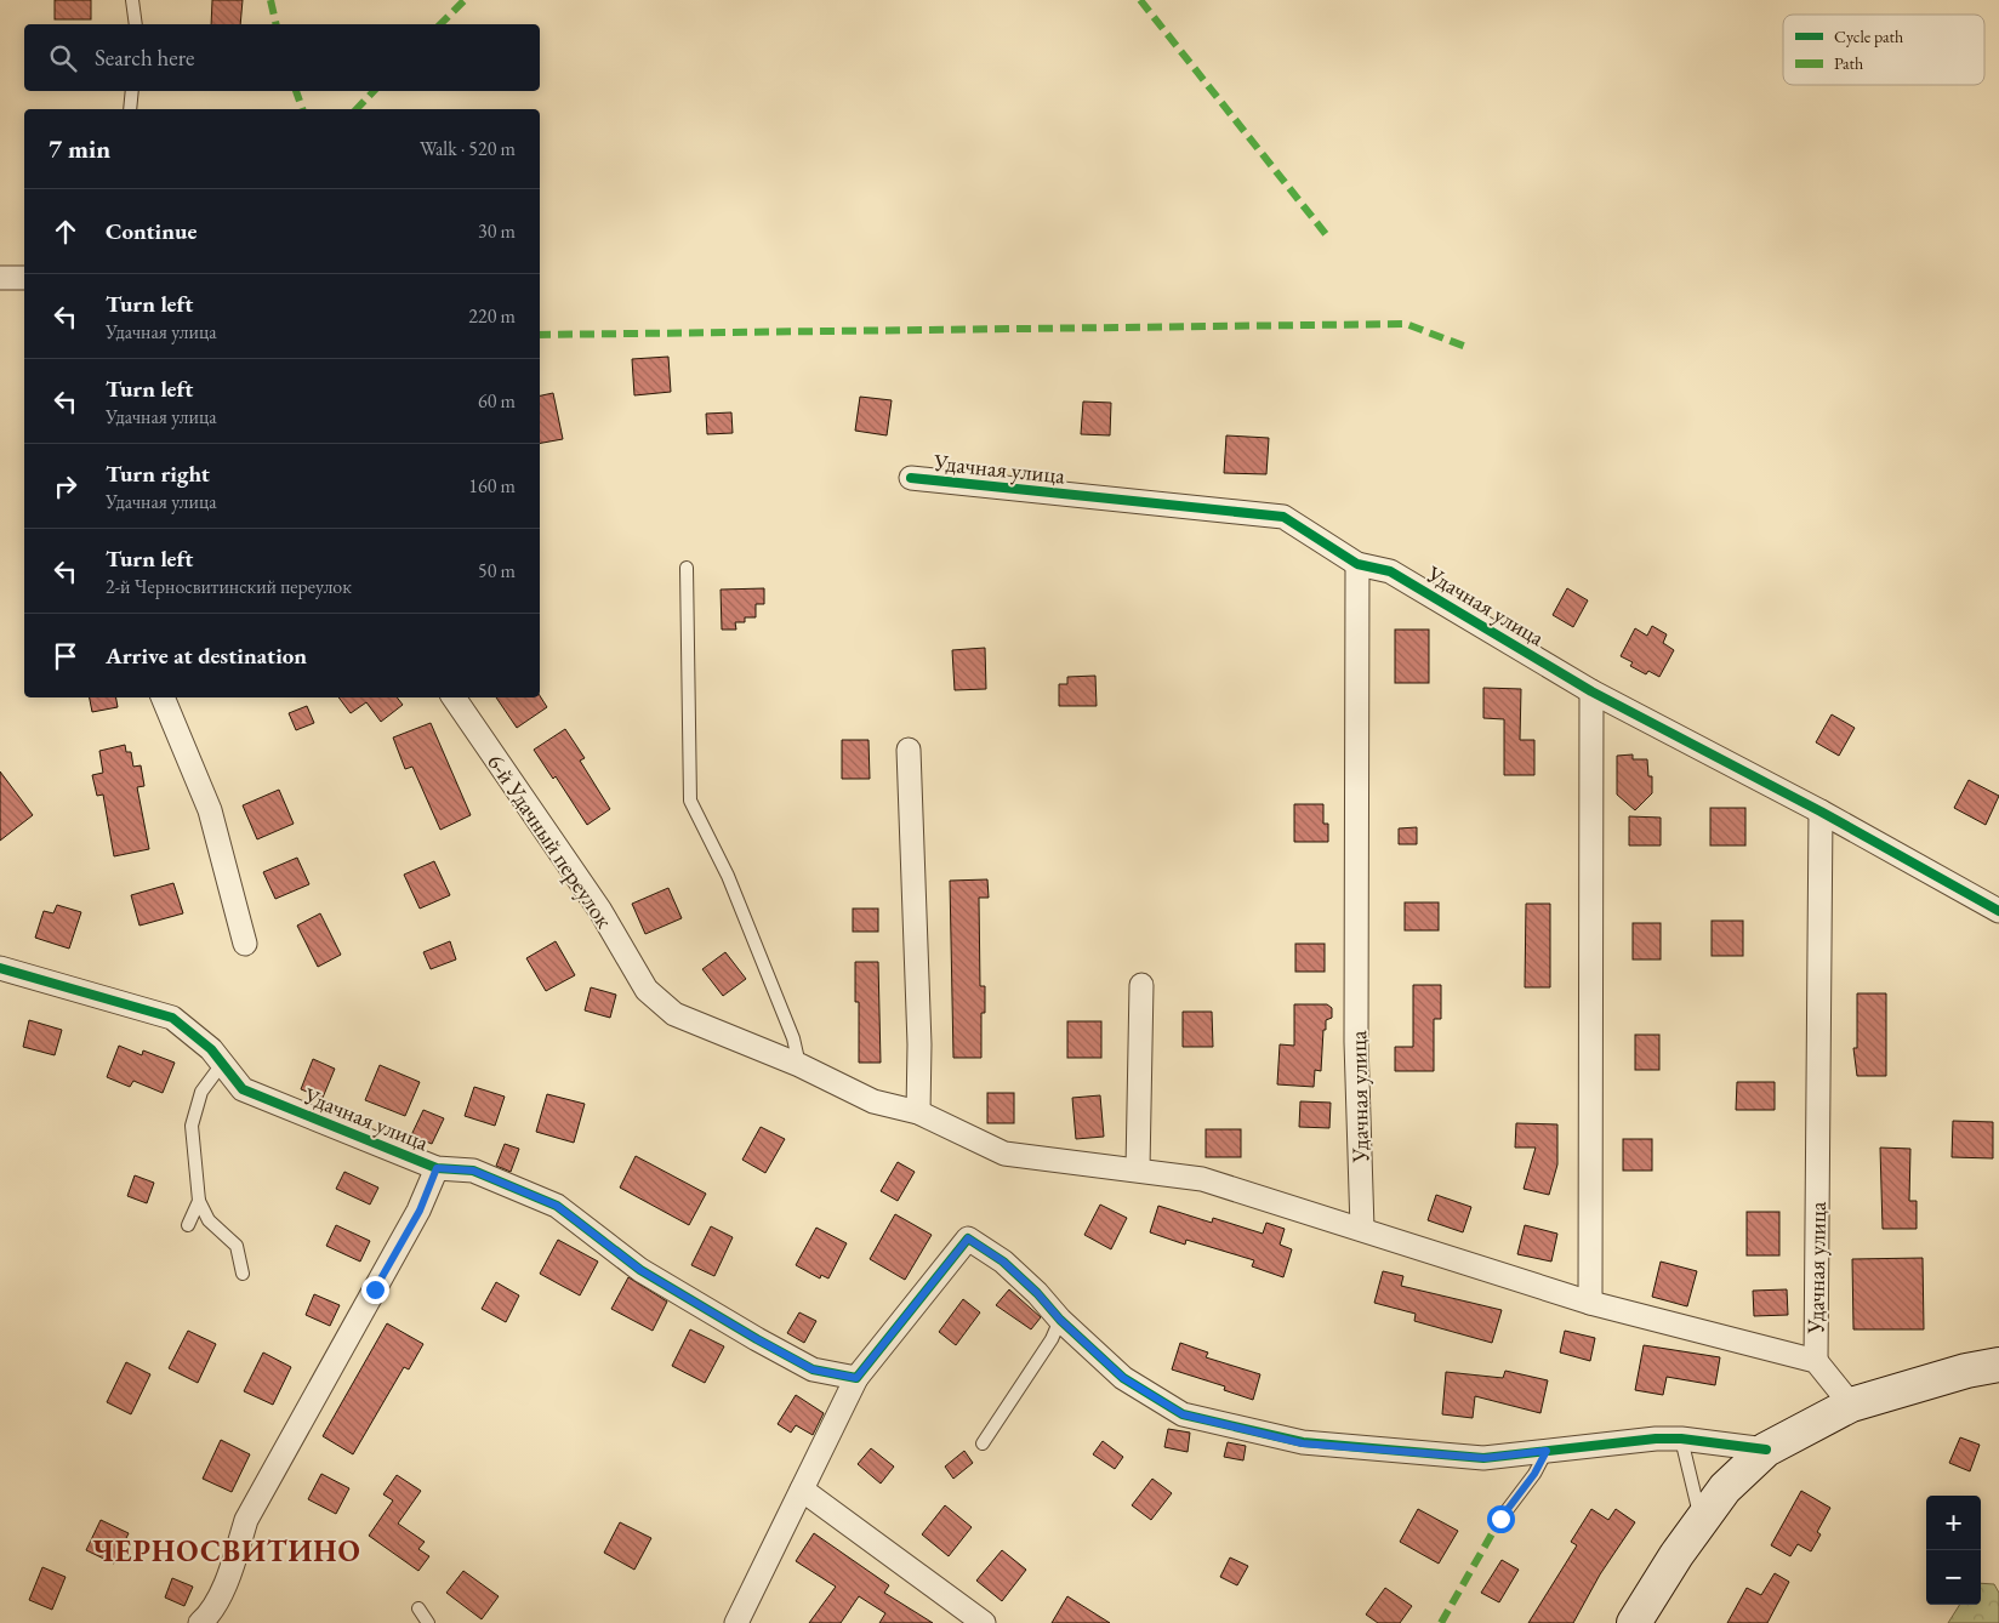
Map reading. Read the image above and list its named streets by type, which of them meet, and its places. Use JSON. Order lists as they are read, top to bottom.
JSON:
{
  "streets": {
    "street": ["Удачная улица", "6-й Удачный переулок"]
  },
  "crossings": [
    ["Удачная улица", "6-й Удачный переулок"]
  ],
  "districts": ["ЧЕРНОСВИТИНО"],
  "legend": ["Cycle path", "Path"],
  "page": {
    "search": "Search here",
    "heading": ["7 min", "Walk · 520 m"],
    "list": [
      ["Continue", "30 m"],
      ["Turn left", "Удачная улица", "220 m"],
      ["Turn left", "Удачная улица", "60 m"],
      ["Turn right", "Удачная улица", "160 m"],
      ["Turn left", "2-й Черносвитинский переулок", "50 m"],
      "Arrive at destination"
    ],
    "map_buttons": ["+", "−"]
  }
}
